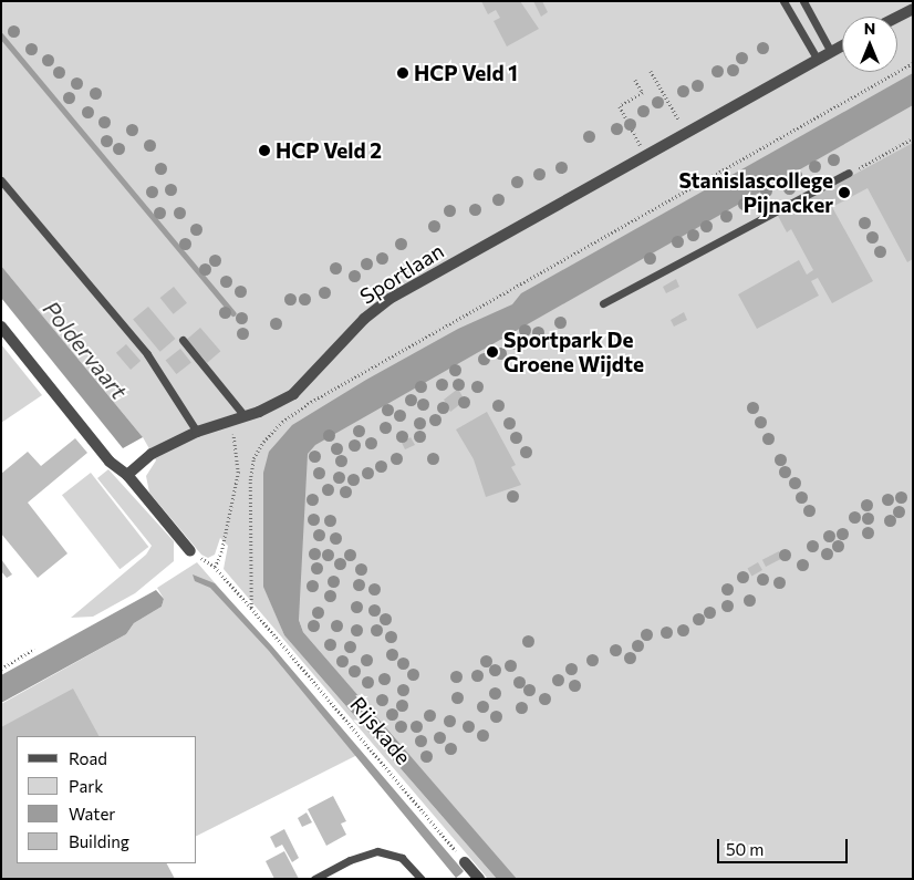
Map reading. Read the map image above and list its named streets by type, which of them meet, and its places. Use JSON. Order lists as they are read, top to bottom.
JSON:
{
  "streets": {
    "street": ["Sportlaan"],
    "path": ["Rijskade"]
  },
  "water": ["Poldervaart"],
  "places": [
    "HCP Veld 1",
    "HCP Veld 2",
    "Stanislascollege Pijnacker",
    "Sportpark De Groene Wijdte"
  ],
  "legend": [
    "Road",
    "Park",
    "Water",
    "Building"
  ],
  "scale_bar": "50 m",
  "north": "top"
}
